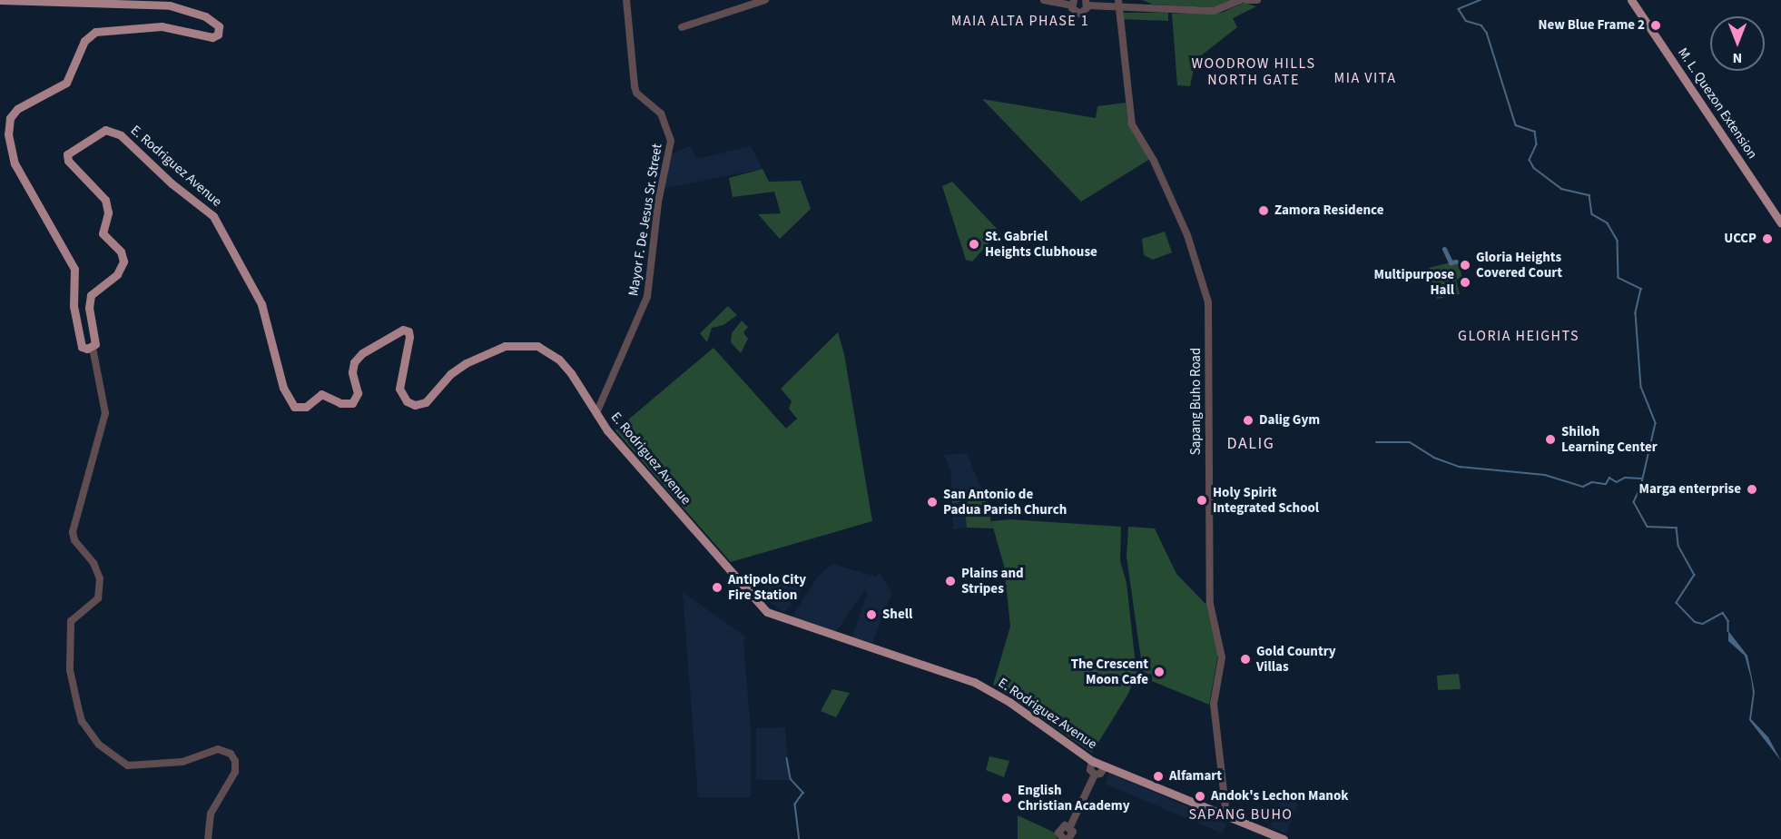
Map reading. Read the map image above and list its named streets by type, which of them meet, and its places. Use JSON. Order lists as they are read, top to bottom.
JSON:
{
  "streets": {
    "main road": ["M. L. Quezon Extension", "E. Rodriguez Avenue"],
    "street": ["Mayor F. De Jesus Sr. Street", "Sapang Buho Road"]
  },
  "crossings": [
    ["E. Rodriguez Avenue", "Mayor F. De Jesus Sr. Street"],
    ["E. Rodriguez Avenue", "Sapang Buho Road"]
  ],
  "districts": [
    "MAIA ALTA PHASE 1",
    "WOODROW HILLS NORTH GATE",
    "MIA VITA",
    "GLORIA HEIGHTS",
    "DALIG",
    "SAPANG BUHO"
  ],
  "places": [
    "New Blue Frame 2",
    "Zamora Residence",
    "UCCP",
    "St. Gabriel Heights Clubhouse",
    "Gloria Heights Covered Court",
    "Multipurpose Hall",
    "Dalig Gym",
    "Shiloh Learning Center",
    "Marga enterprise",
    "Holy Spirit Integrated School",
    "San Antonio de Padua Parish Church",
    "Plains and Stripes",
    "Antipolo City Fire Station",
    "Shell",
    "Gold Country Villas",
    "The Crescent Moon Cafe",
    "Alfamart",
    "Andok's Lechon Manok",
    "English Christian Academy"
  ],
  "north": "bottom"
}
